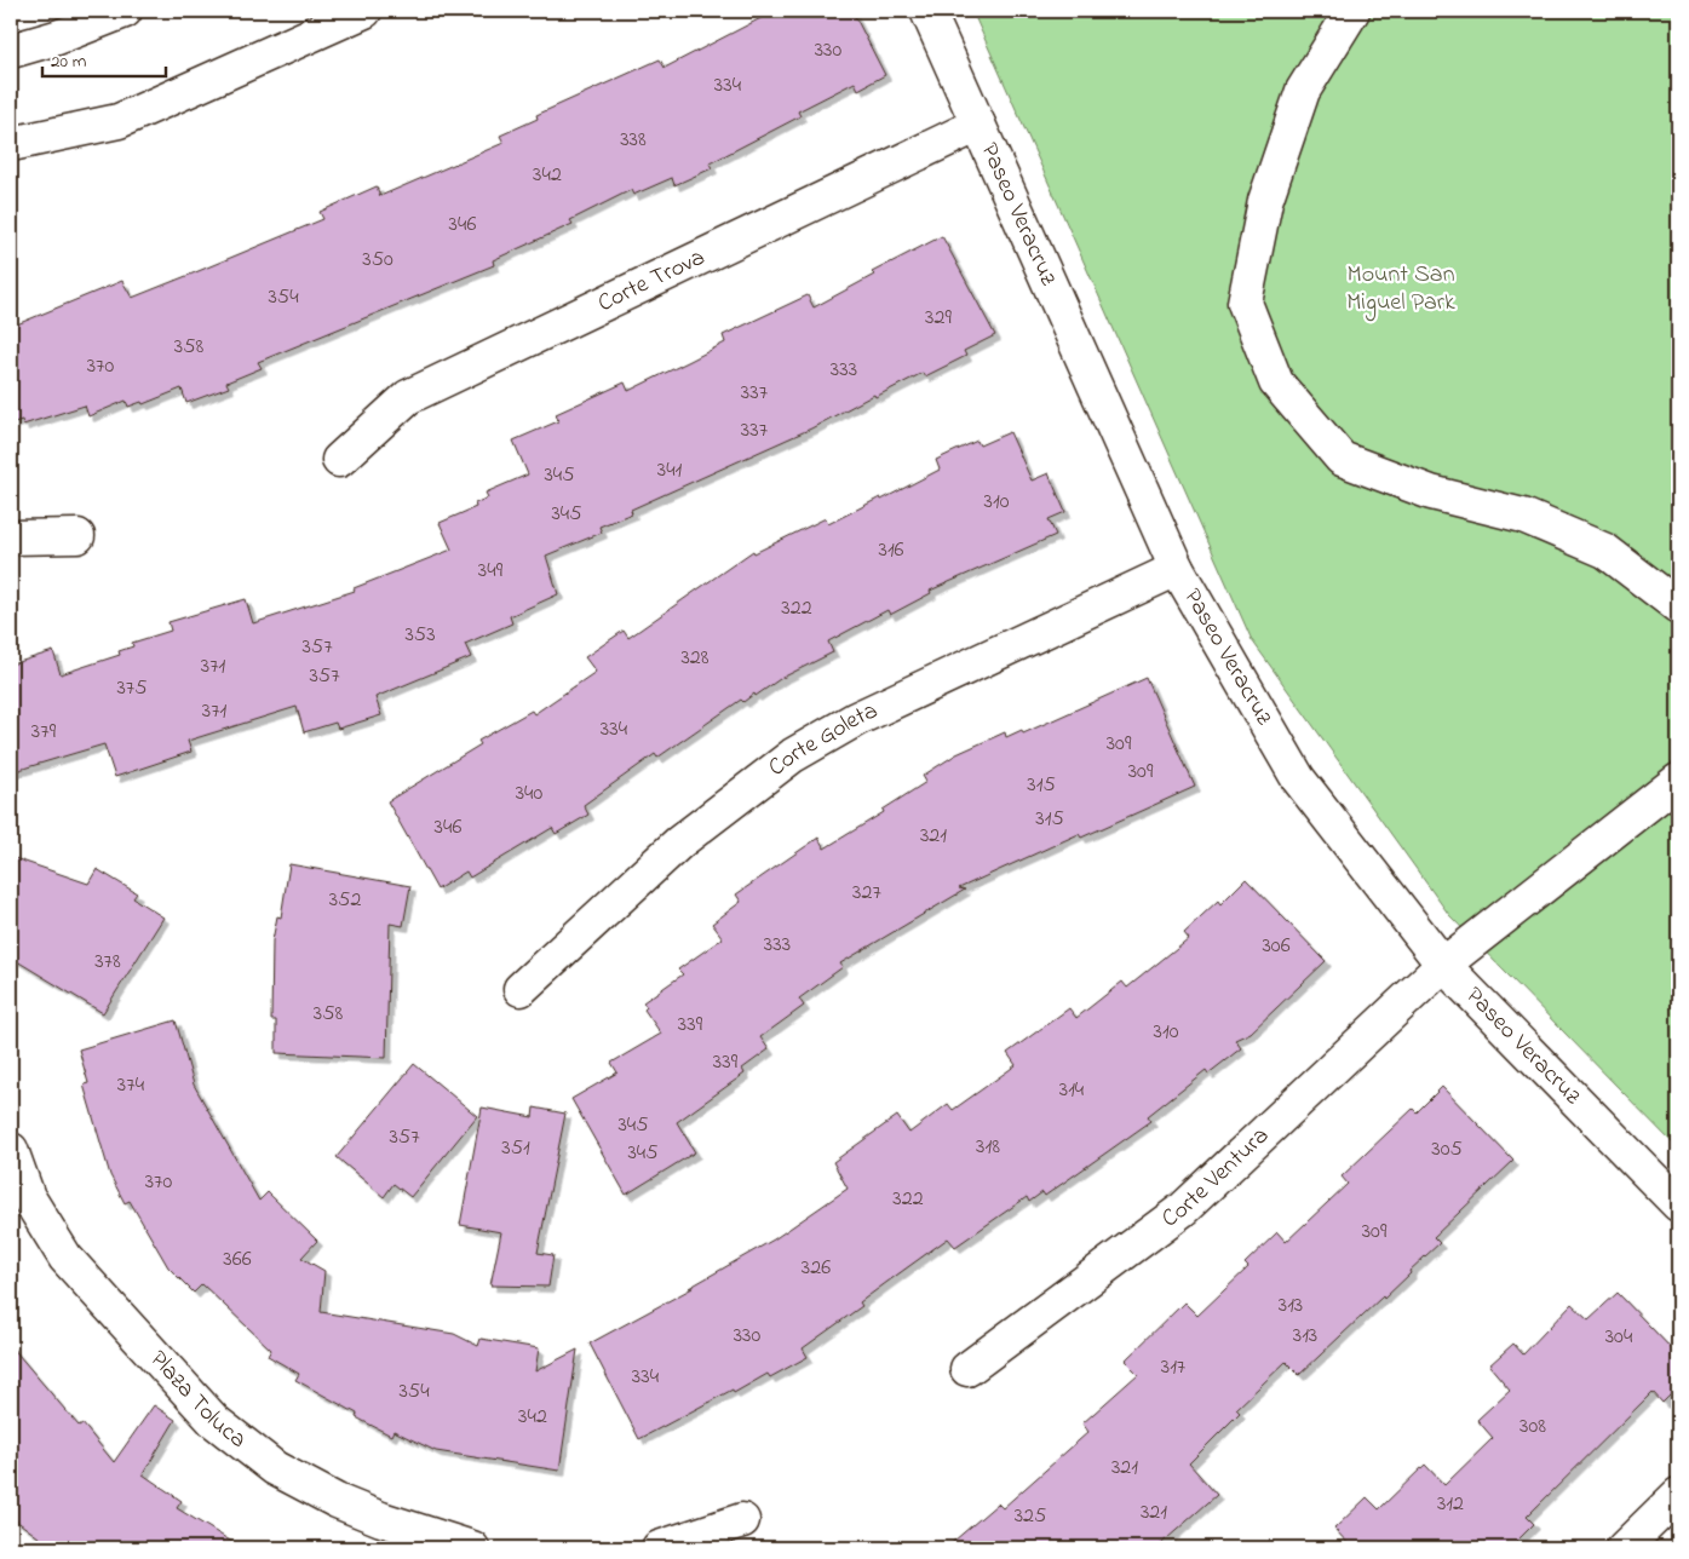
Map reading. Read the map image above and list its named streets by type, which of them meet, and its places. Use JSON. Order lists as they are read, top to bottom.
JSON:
{
  "streets": {
    "street": [
      "Paseo Veracruz",
      "Corte Trova",
      "Corte Goleta",
      "Corte Ventura",
      "Plaza Toluca"
    ]
  },
  "crossings": [
    ["Paseo Veracruz", "Corte Trova"],
    ["Paseo Veracruz", "Corte Goleta"],
    ["Paseo Veracruz", "Corte Ventura"]
  ],
  "parks": ["Mount San Miguel Park"],
  "house_numbers": [
    "330",
    "334",
    "338",
    "342",
    "346",
    "350",
    "354",
    "329",
    "358",
    "370",
    "333",
    "337",
    "337",
    "341",
    "345",
    "310",
    "345",
    "316",
    "349",
    "322",
    "353",
    "357",
    "328",
    "371",
    "357",
    "375",
    "371",
    "334",
    "379",
    "309",
    "309",
    "315",
    "340",
    "315",
    "346",
    "321",
    "327",
    "352",
    "333",
    "306",
    "378",
    "358",
    "339",
    "310",
    "339",
    "374",
    "314",
    "345",
    "357",
    "318",
    "351",
    "305",
    "345",
    "370",
    "322",
    "309",
    "366",
    "326",
    "313",
    "330",
    "313",
    "304",
    "317",
    "334",
    "354",
    "342",
    "308",
    "321",
    "312",
    "321",
    "325"
  ],
  "scale_bar": "20 m"
}
